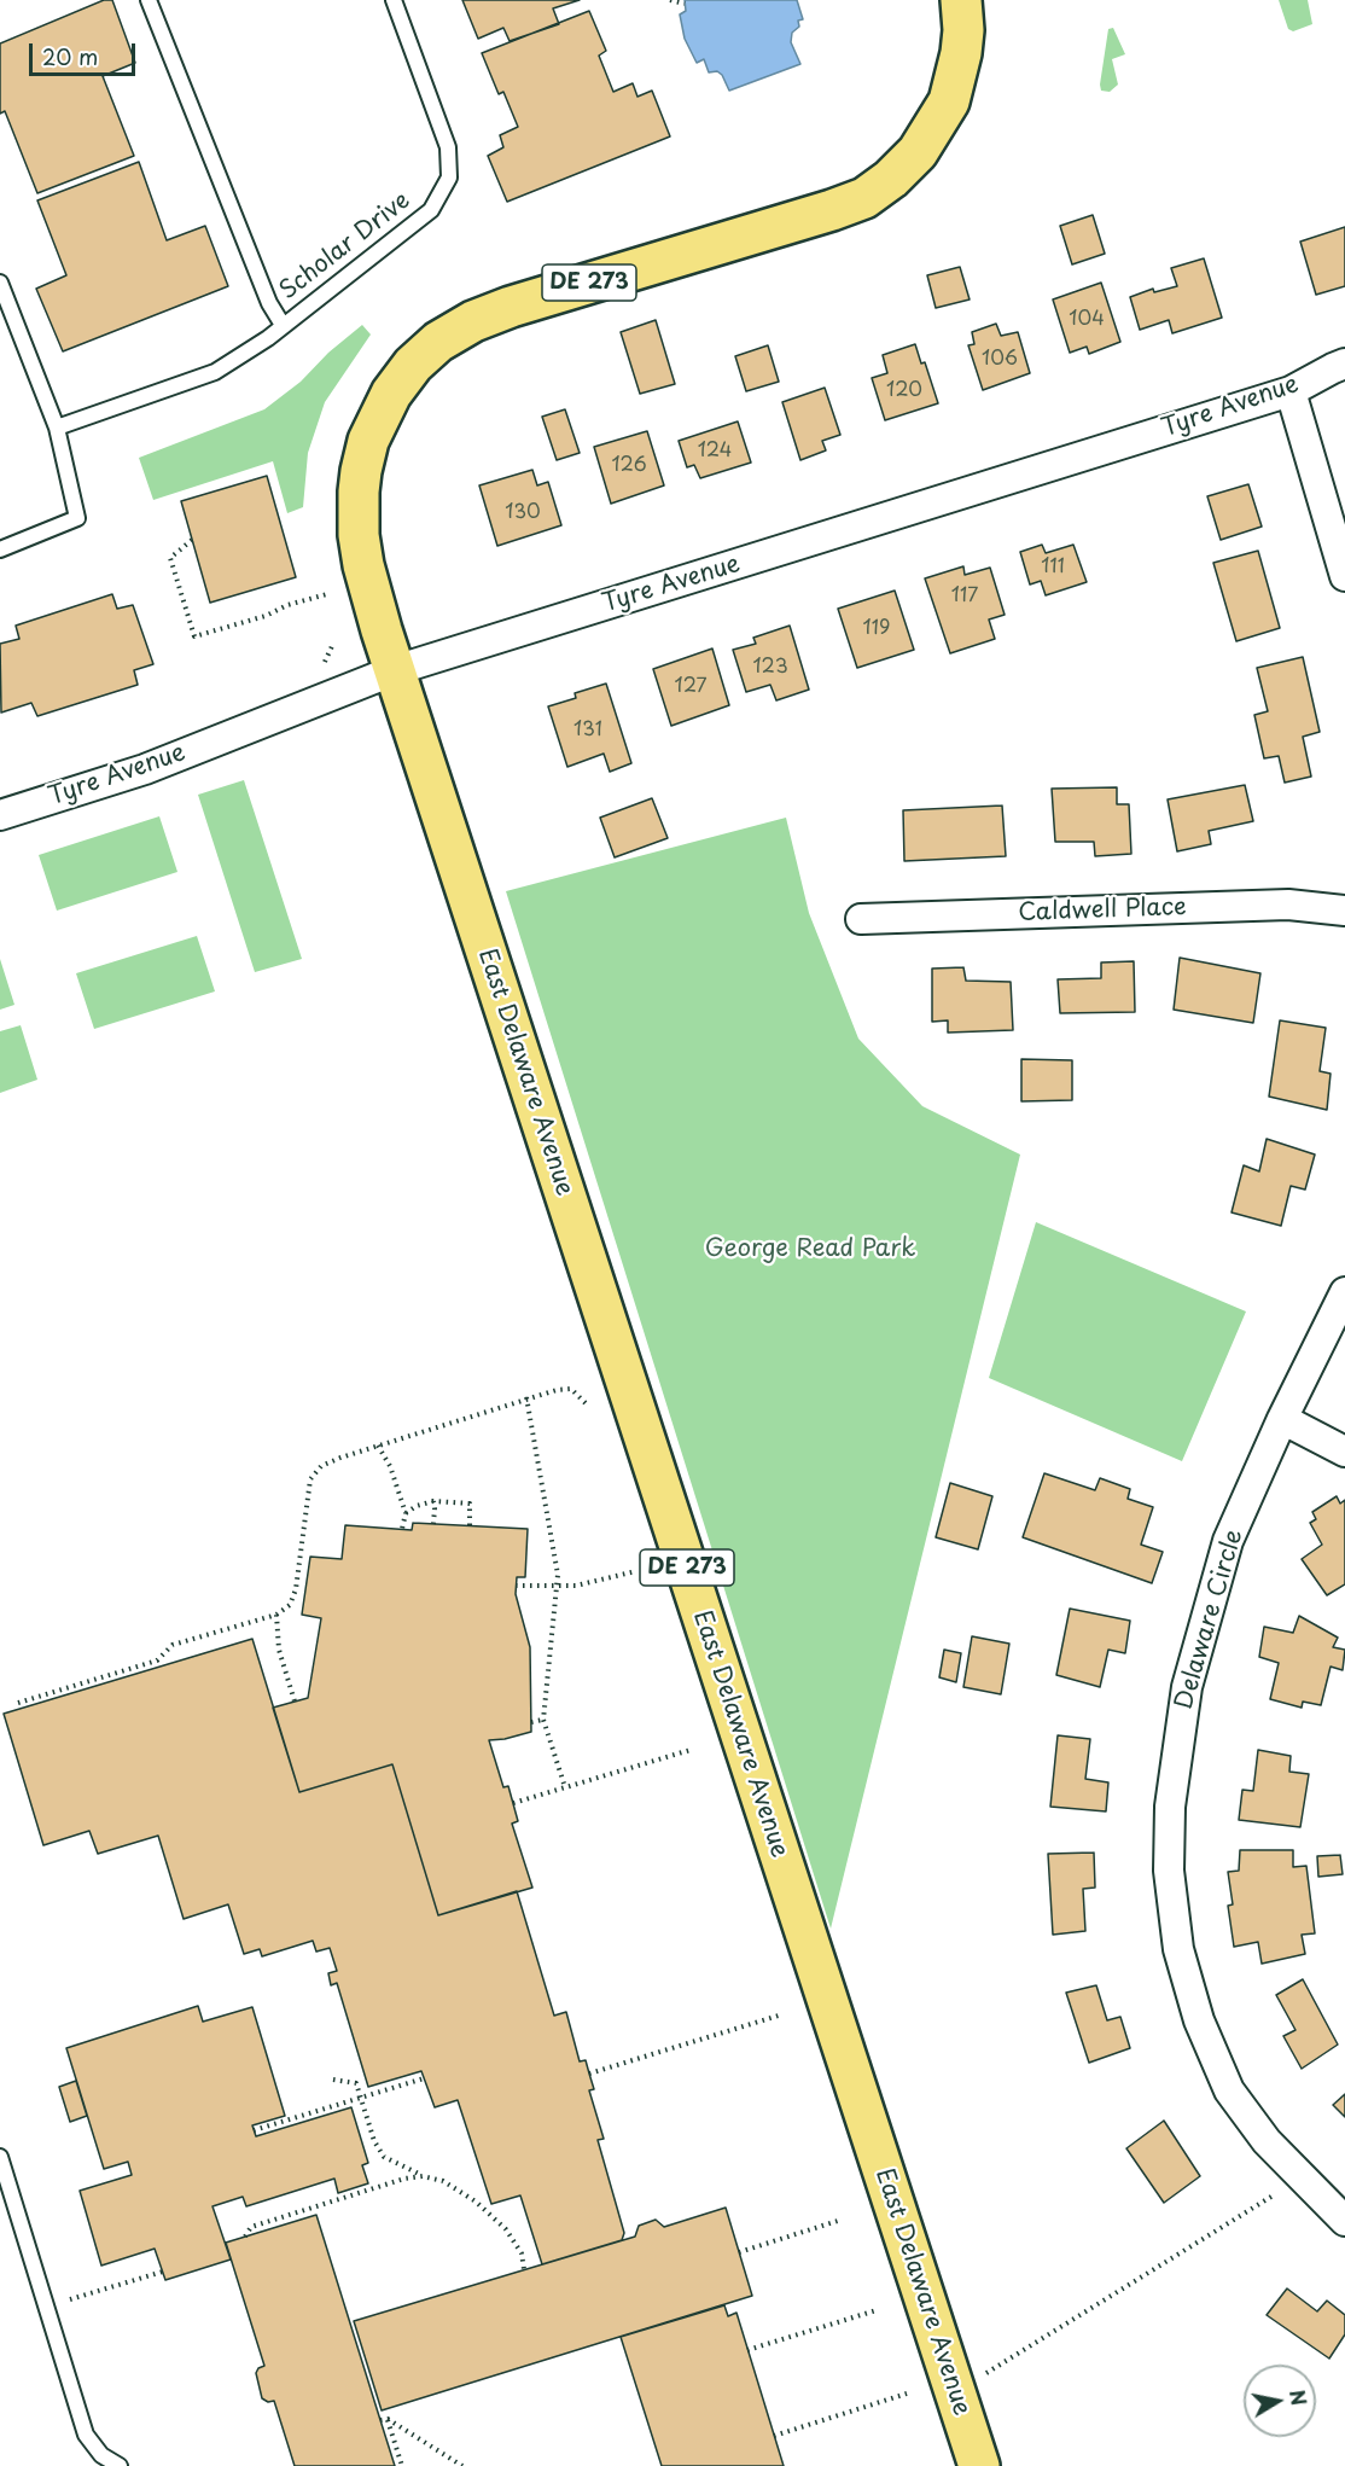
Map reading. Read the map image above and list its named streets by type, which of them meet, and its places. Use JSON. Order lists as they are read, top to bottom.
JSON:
{
  "streets": {
    "main road": ["DE 273", "East Delaware Avenue"],
    "street": ["Tyre Avenue", "Caldwell Place", "Delaware Circle"],
    "lane": ["Scholar Drive"]
  },
  "crossings": [
    ["Tyre Avenue", "East Delaware Avenue"]
  ],
  "parks": ["George Read Park"],
  "house_numbers": [
    "104",
    "106",
    "120",
    "124",
    "126",
    "130",
    "111",
    "117",
    "119",
    "123",
    "127",
    "131"
  ],
  "scale_bar": "20 m",
  "north": "right"
}
